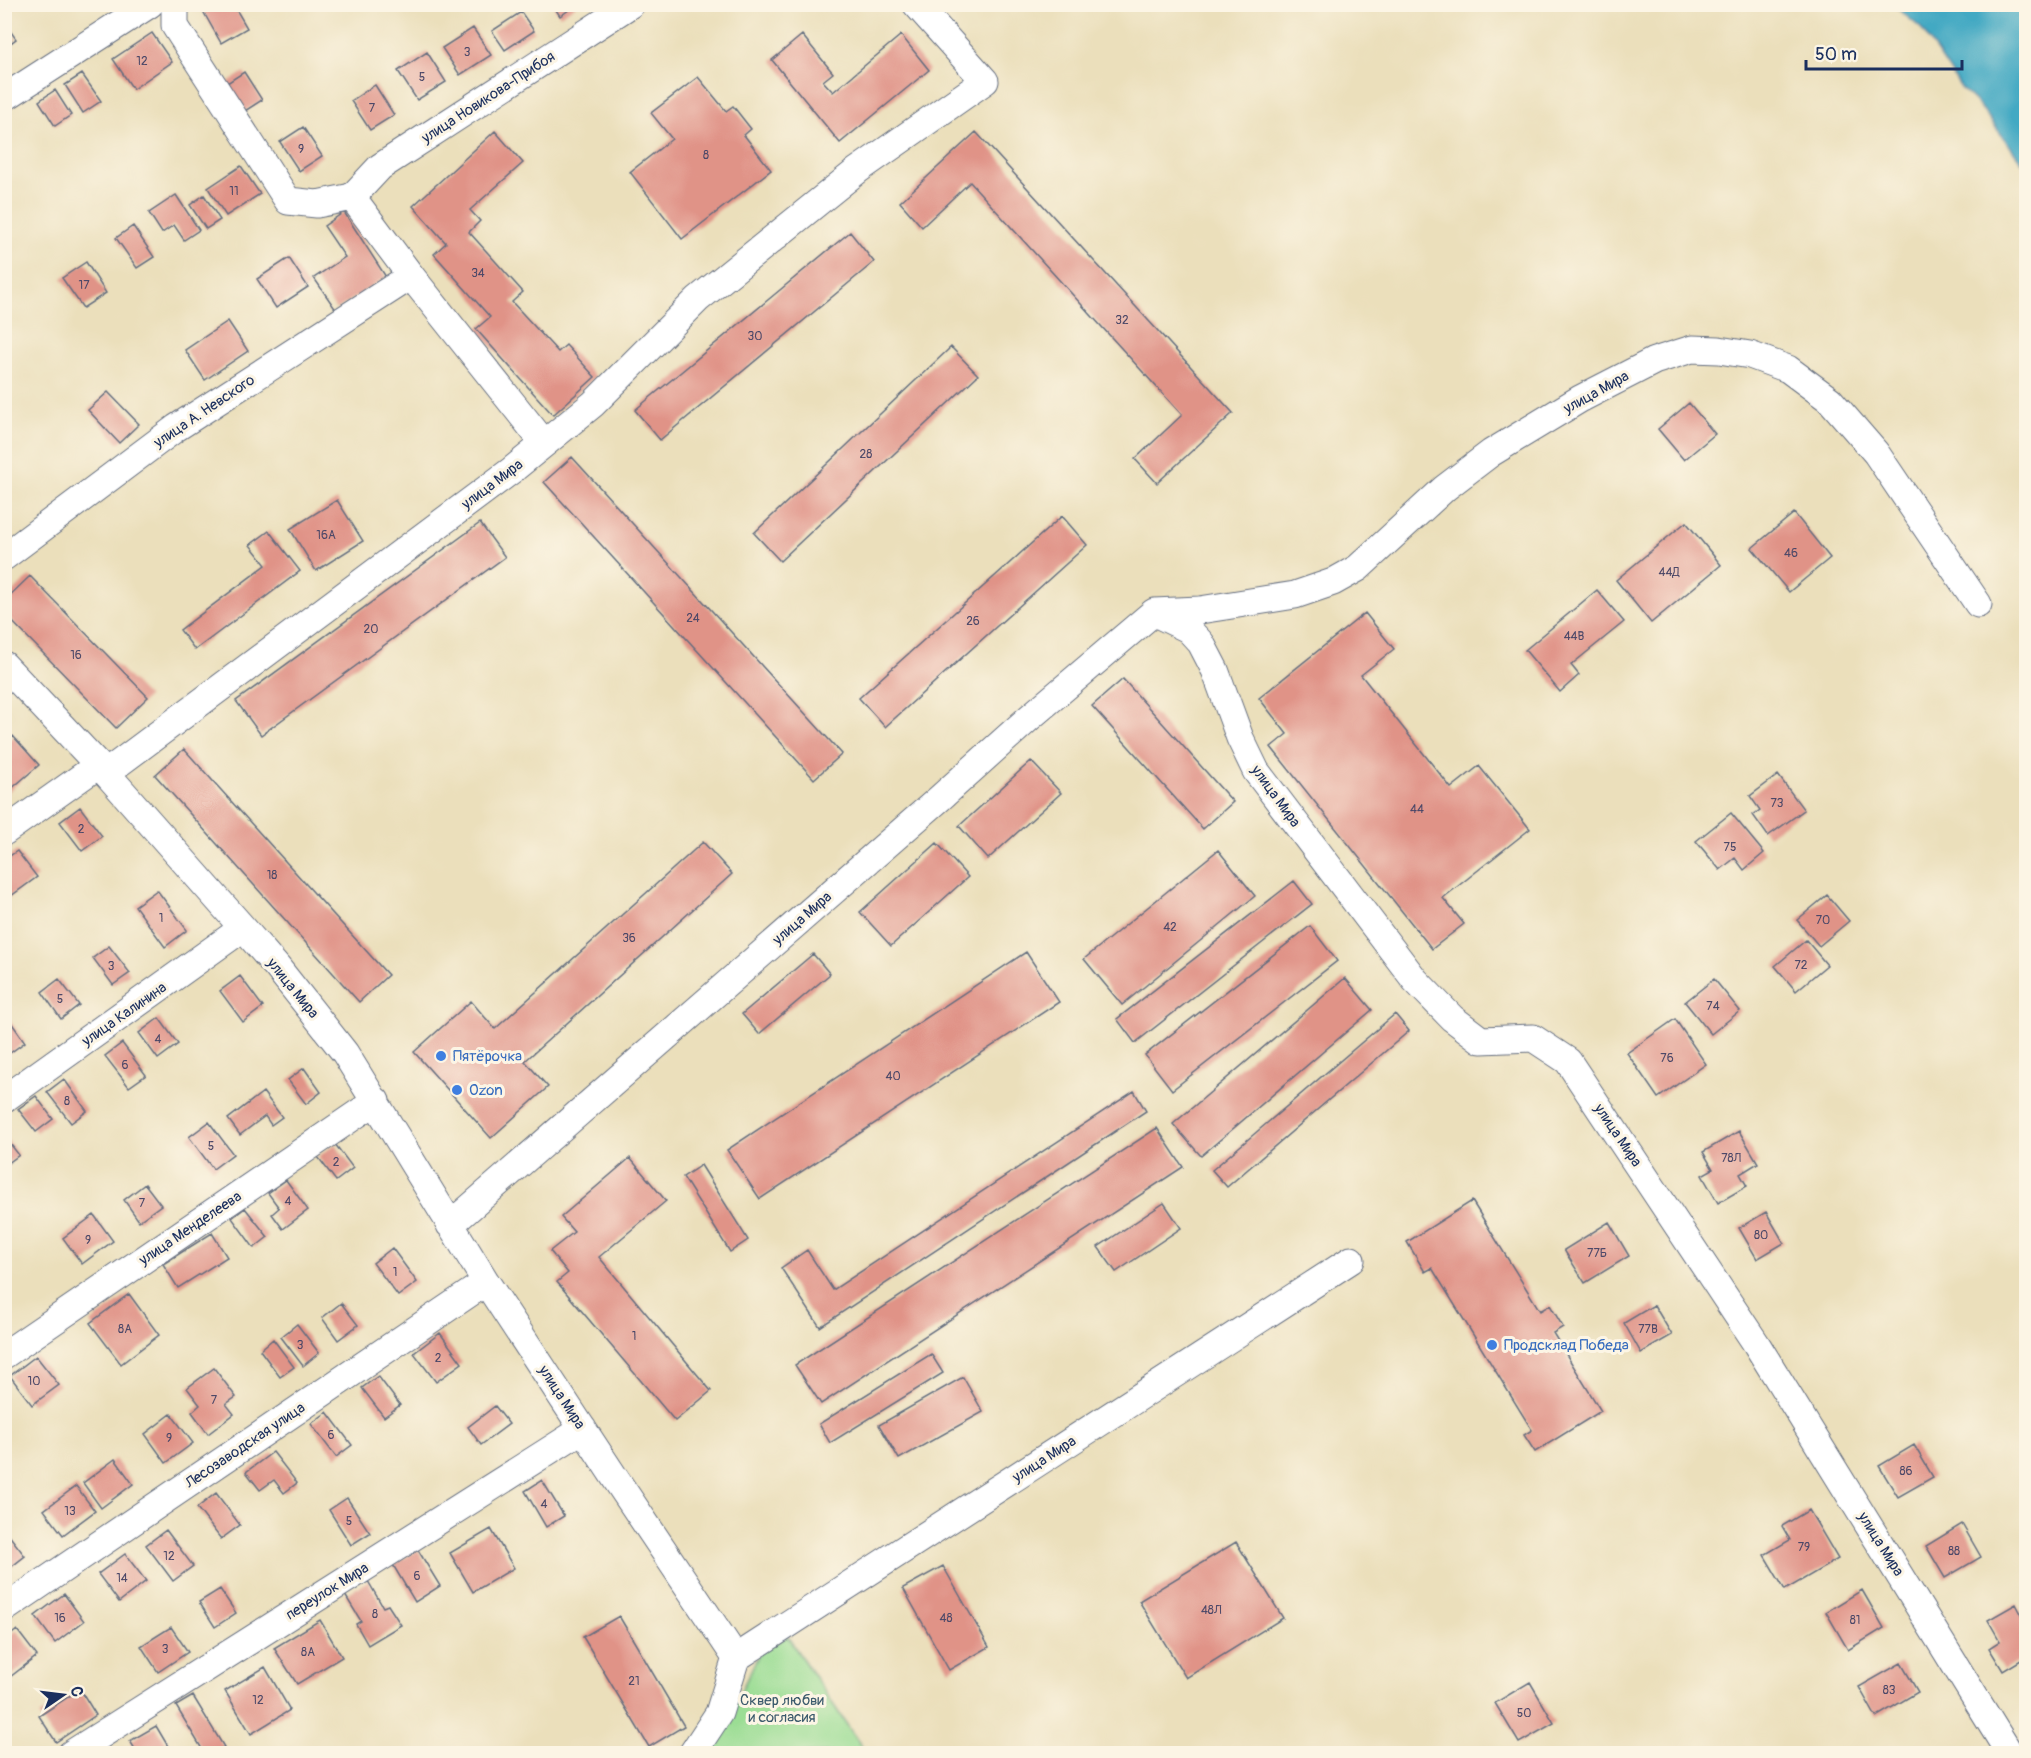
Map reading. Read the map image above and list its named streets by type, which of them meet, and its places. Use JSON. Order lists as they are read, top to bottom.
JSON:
{
  "streets": {
    "street": [
      "улица Новикова-Прибоя",
      "улица Мира",
      "улица А. Невского",
      "улица Калинина",
      "улица Менделеева",
      "Лесозаводская улица",
      "переулок Мира"
    ]
  },
  "crossings": [
    ["улица Мира", "улица Калинина"],
    ["улица Мира", "улица Менделеева"],
    ["улица Мира", "Лесозаводская улица"],
    ["улица Мира", "переулок Мира"]
  ],
  "parks": ["Сквер любви и согласия"],
  "places": ["Пятёрочка", "Ozon", "Продсклад Победа"],
  "house_numbers": [
    "3",
    "12",
    "5",
    "7",
    "9",
    "8",
    "11",
    "34",
    "17",
    "32",
    "30",
    "28",
    "16А",
    "46",
    "44Д",
    "24",
    "26",
    "20",
    "44В",
    "16",
    "73",
    "44",
    "2",
    "75",
    "18",
    "1",
    "70",
    "42",
    "36",
    "72",
    "3",
    "5",
    "74",
    "4",
    "76",
    "6",
    "40",
    "8",
    "5",
    "78Л",
    "2",
    "4",
    "7",
    "80",
    "9",
    "77Б",
    "1",
    "8А",
    "77В",
    "1",
    "3",
    "2",
    "10",
    "7",
    "6",
    "9",
    "86",
    "4",
    "13",
    "5",
    "79",
    "88",
    "12",
    "6",
    "14",
    "48Л",
    "8",
    "16",
    "48",
    "81",
    "3",
    "8А",
    "21",
    "83",
    "12",
    "50"
  ],
  "scale_bar": "50 m",
  "north": "right"
}
